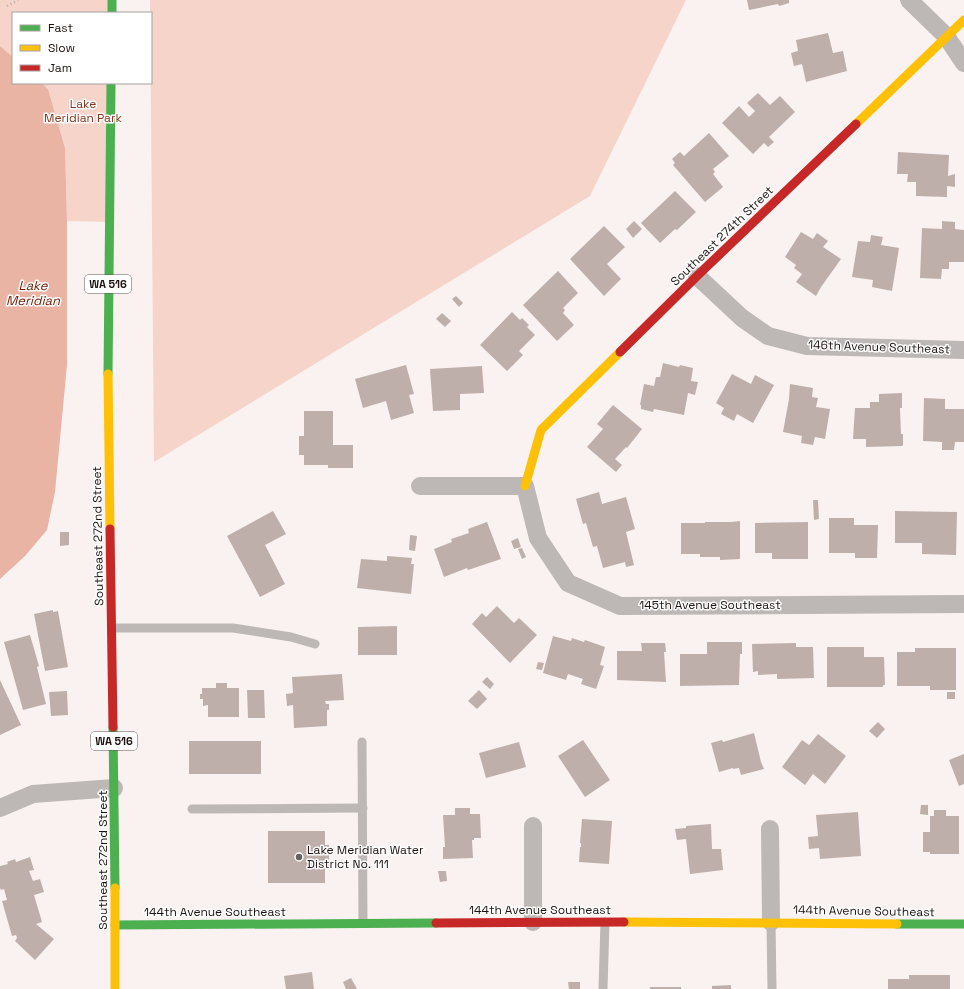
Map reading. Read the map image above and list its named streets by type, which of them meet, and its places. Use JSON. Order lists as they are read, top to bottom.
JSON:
{
  "streets": {
    "street": [
      "Southeast 274th Street",
      "WA 516",
      "146th Avenue Southeast",
      "Southeast 272nd Street",
      "145th Avenue Southeast",
      "144th Avenue Southeast"
    ]
  },
  "crossings": [
    ["Southeast 274th Street", "146th Avenue Southeast"],
    ["Southeast 274th Street", "145th Avenue Southeast"],
    ["Southeast 272nd Street", "144th Avenue Southeast"]
  ],
  "water": ["Lake Meridian"],
  "parks": ["Lake Meridian Park"],
  "places": ["Lake Meridian Water District No. 111"],
  "legend": ["Fast", "Slow", "Jam"]
}
